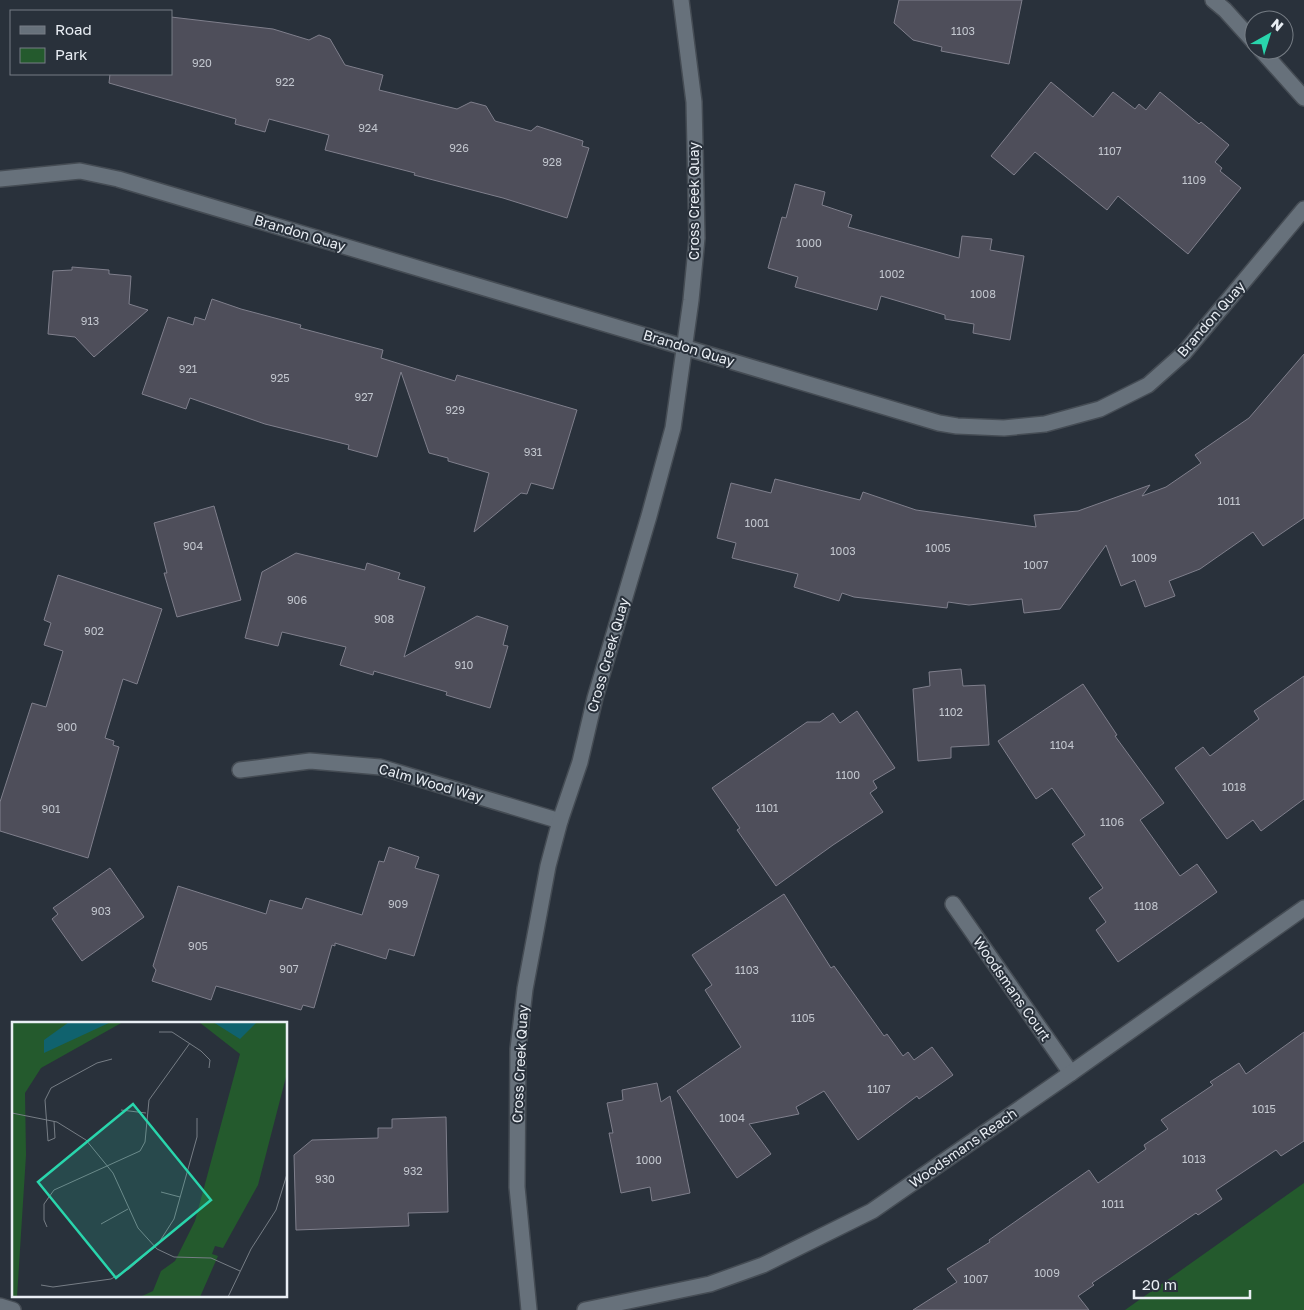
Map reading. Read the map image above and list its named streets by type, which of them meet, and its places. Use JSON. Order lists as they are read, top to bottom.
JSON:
{
  "streets": {
    "street": [
      "Cross Creek Quay",
      "Brandon Quay",
      "Calm Wood Way",
      "Woodsmans Court",
      "Woodsmans Reach"
    ]
  },
  "crossings": [
    ["Cross Creek Quay", "Brandon Quay"],
    ["Cross Creek Quay", "Calm Wood Way"],
    ["Woodsmans Court", "Woodsmans Reach"]
  ],
  "house_numbers": [
    "1103",
    "920",
    "922",
    "924",
    "926",
    "1107",
    "928",
    "1109",
    "1000",
    "1002",
    "1008",
    "913",
    "921",
    "925",
    "927",
    "929",
    "931",
    "1011",
    "1001",
    "904",
    "1005",
    "1003",
    "1009",
    "1007",
    "906",
    "908",
    "902",
    "910",
    "1102",
    "900",
    "1104",
    "1100",
    "1018",
    "1101",
    "901",
    "1106",
    "909",
    "1108",
    "903",
    "905",
    "907",
    "1103",
    "1105",
    "1107",
    "1015",
    "1004",
    "1013",
    "1000",
    "932",
    "930",
    "1011",
    "1009",
    "1007"
  ],
  "legend": ["Road", "Park"],
  "scale_bar": "20 m",
  "north": "top right"
}
